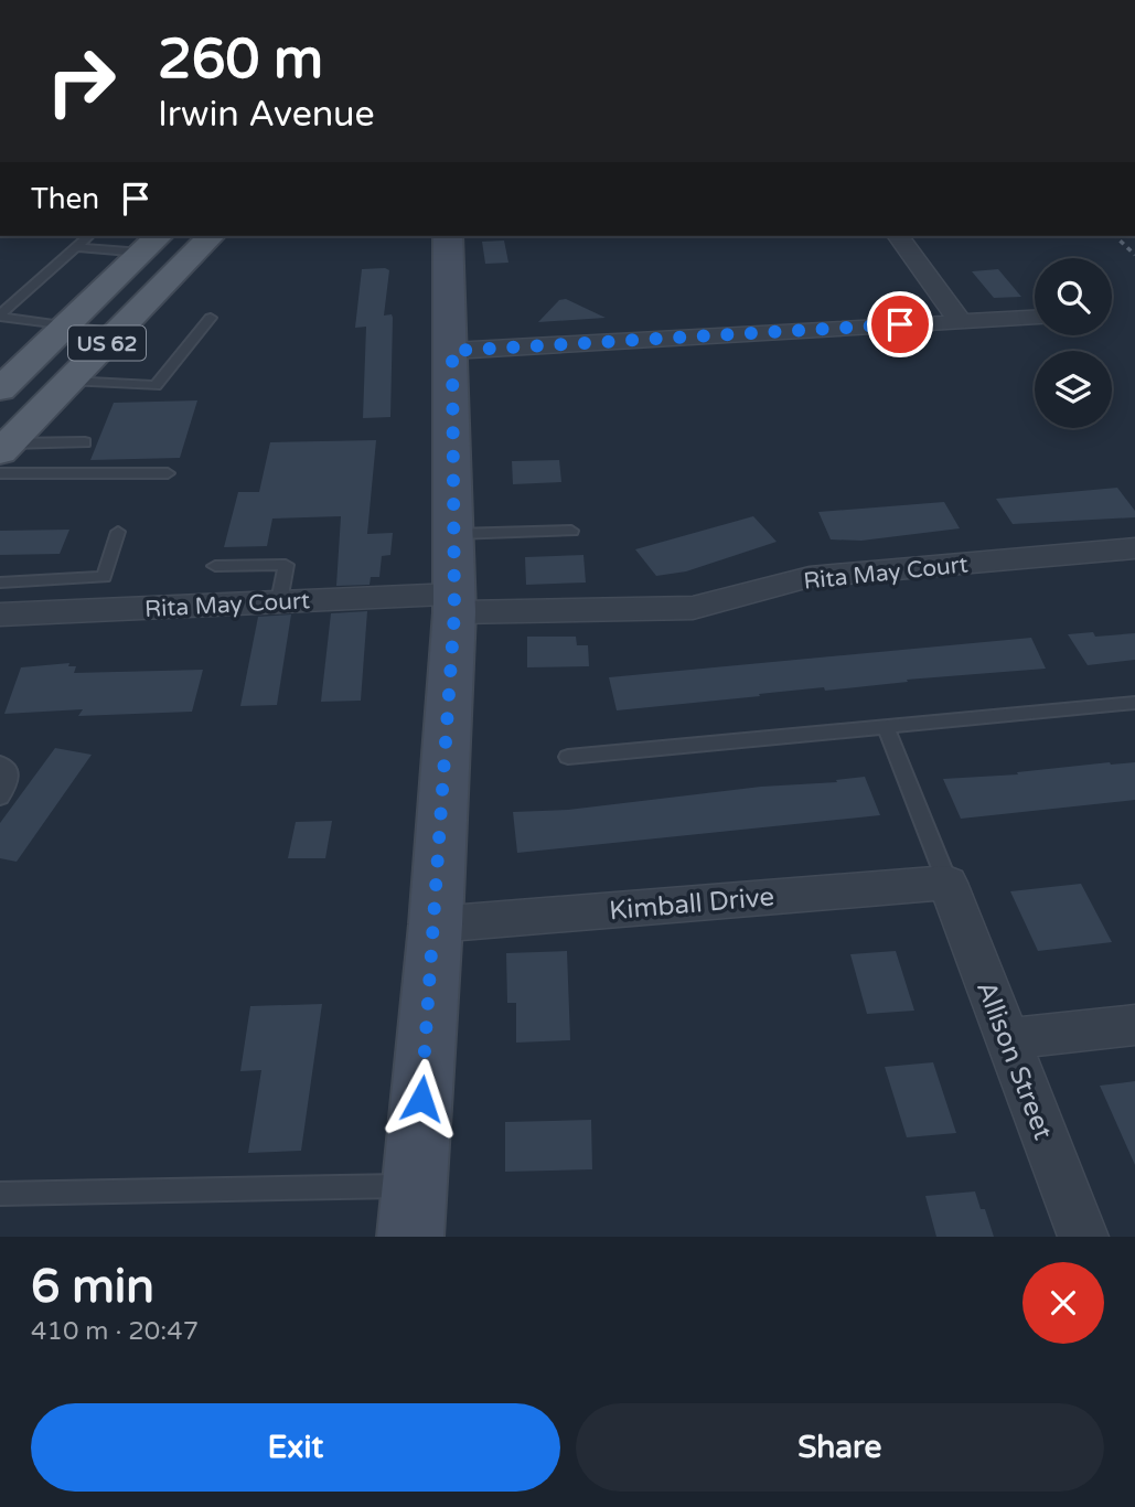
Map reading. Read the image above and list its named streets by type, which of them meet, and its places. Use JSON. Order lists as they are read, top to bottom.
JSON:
{
  "streets": {
    "main road": ["US 62"],
    "street": ["Rita May Court", "Kimball Drive", "Allison Street"]
  },
  "crossings": [
    ["Kimball Drive", "Allison Street"]
  ],
  "page": {
    "turn": ["260 m", "Irwin Avenue"],
    "then": "Then",
    "heading": ["6 min", "410 m · 20:47"],
    "buttons": ["Exit", "Share"]
  }
}
